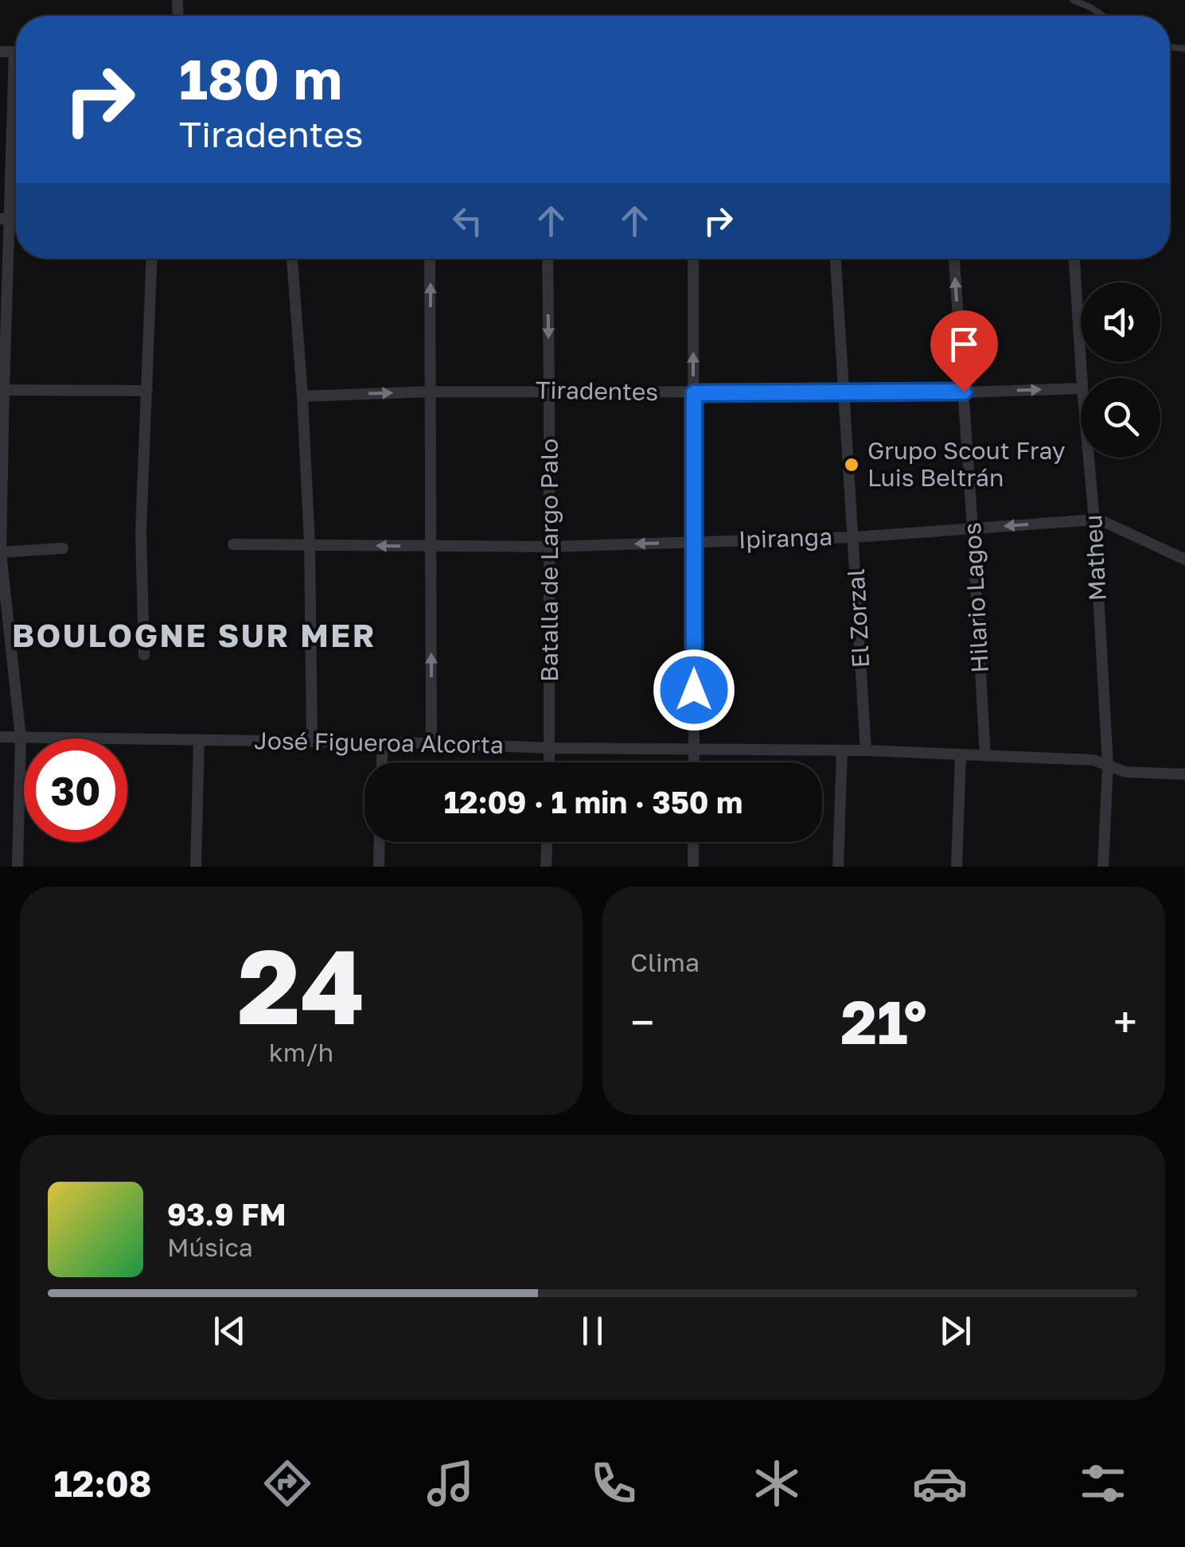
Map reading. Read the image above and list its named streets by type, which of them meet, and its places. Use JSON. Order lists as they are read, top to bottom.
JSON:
{
  "streets": {
    "street": [
      "Tiradentes",
      "Ipiranga",
      "Matheu",
      "Batalla de Largo Palo",
      "Hilario Lagos",
      "El Zorzal",
      "José Figueroa Alcorta"
    ]
  },
  "crossings": [
    ["Tiradentes", "Batalla de Largo Palo"],
    ["Tiradentes", "Hilario Lagos"],
    ["Tiradentes", "El Zorzal"],
    ["Ipiranga", "Matheu"],
    ["Ipiranga", "Batalla de Largo Palo"],
    ["Ipiranga", "Hilario Lagos"],
    ["Ipiranga", "El Zorzal"],
    ["Matheu", "José Figueroa Alcorta"],
    ["Batalla de Largo Palo", "José Figueroa Alcorta"],
    ["Hilario Lagos", "José Figueroa Alcorta"],
    ["El Zorzal", "José Figueroa Alcorta"]
  ],
  "one_way": ["Ipiranga"],
  "districts": ["BOULOGNE SUR MER"],
  "places": ["Grupo Scout Fray Luis Beltrán"],
  "page": {
    "turn": ["180 m", "Tiradentes"],
    "limit": "30",
    "trip": "12:09 · 1 min · 350 m",
    "tile": [
      ["24", "km/h"],
      "Clima"
    ],
    "heat": ["−", "21°", "+"],
    "song": ["93.9 FM", "Música"],
    "tabs": "12:08"
  }
}
